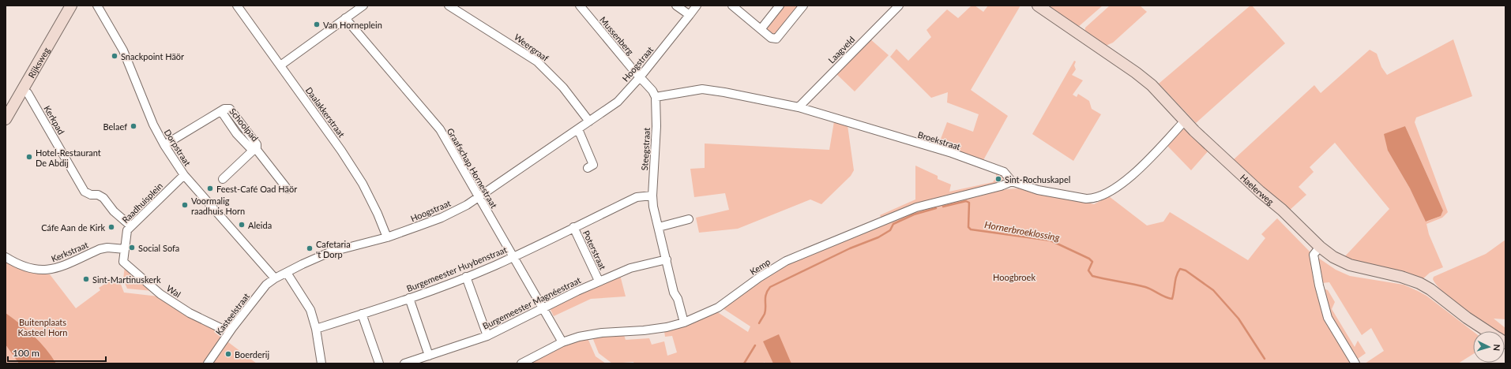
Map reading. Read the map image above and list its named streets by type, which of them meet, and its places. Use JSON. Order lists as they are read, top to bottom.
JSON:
{
  "streets": {
    "street": [
      "Mussenberg",
      "Weergraaf",
      "Laagveld",
      "Rijksweg",
      "Hoogstraat",
      "Daalakkerstraat",
      "Kerkpad",
      "Schoolpad",
      "Broekstraat",
      "Dorpstraat",
      "Steegstraat",
      "Graafschap Hornestraat",
      "Haelerweg",
      "Raadhuisplein",
      "Poterstraat",
      "Kerkstraat",
      "Kemp",
      "Burgemeester Huybenstraat",
      "Wal",
      "Burgemeester Magnéestraat",
      "Kasteelstraat"
    ]
  },
  "crossings": [
    ["Mussenberg", "Hoogstraat"],
    ["Weergraaf", "Hoogstraat"],
    ["Laagveld", "Broekstraat"],
    ["Rijksweg", "Kerkpad"],
    ["Hoogstraat", "Daalakkerstraat"],
    ["Hoogstraat", "Dorpstraat"],
    ["Hoogstraat", "Graafschap Hornestraat"],
    ["Hoogstraat", "Kasteelstraat"],
    ["Kerkpad", "Raadhuisplein"],
    ["Schoolpad", "Dorpstraat"],
    ["Broekstraat", "Steegstraat"],
    ["Broekstraat", "Haelerweg"],
    ["Broekstraat", "Kemp"],
    ["Dorpstraat", "Raadhuisplein"],
    ["Dorpstraat", "Kasteelstraat"],
    ["Steegstraat", "Kemp"],
    ["Steegstraat", "Burgemeester Huybenstraat"],
    ["Steegstraat", "Burgemeester Magnéestraat"],
    ["Graafschap Hornestraat", "Kemp"],
    ["Graafschap Hornestraat", "Burgemeester Huybenstraat"],
    ["Graafschap Hornestraat", "Burgemeester Magnéestraat"],
    ["Raadhuisplein", "Kerkstraat"],
    ["Raadhuisplein", "Wal"],
    ["Poterstraat", "Burgemeester Huybenstraat"],
    ["Poterstraat", "Burgemeester Magnéestraat"],
    ["Kerkstraat", "Wal"],
    ["Wal", "Kasteelstraat"]
  ],
  "water": ["Hornerbroeklossing"],
  "parks": ["Hoogbroek", "Buitenplaats Kasteel Horn"],
  "places": [
    "Van Horneplein",
    "Snackpoint Häör",
    "Belaef",
    "Hotel-Restaurant De Abdij",
    "Sint-Rochuskapel",
    "Feest-Café Oad Häör",
    "Voormalig raadhuis Horn",
    "Aleida",
    "Cáfe Aan de Kirk",
    "Social Sofa",
    "Cafetaria 't Dorp",
    "Sint-Martinuskerk",
    "Boerderij"
  ],
  "scale_bar": "100 m",
  "north": "right"
}
